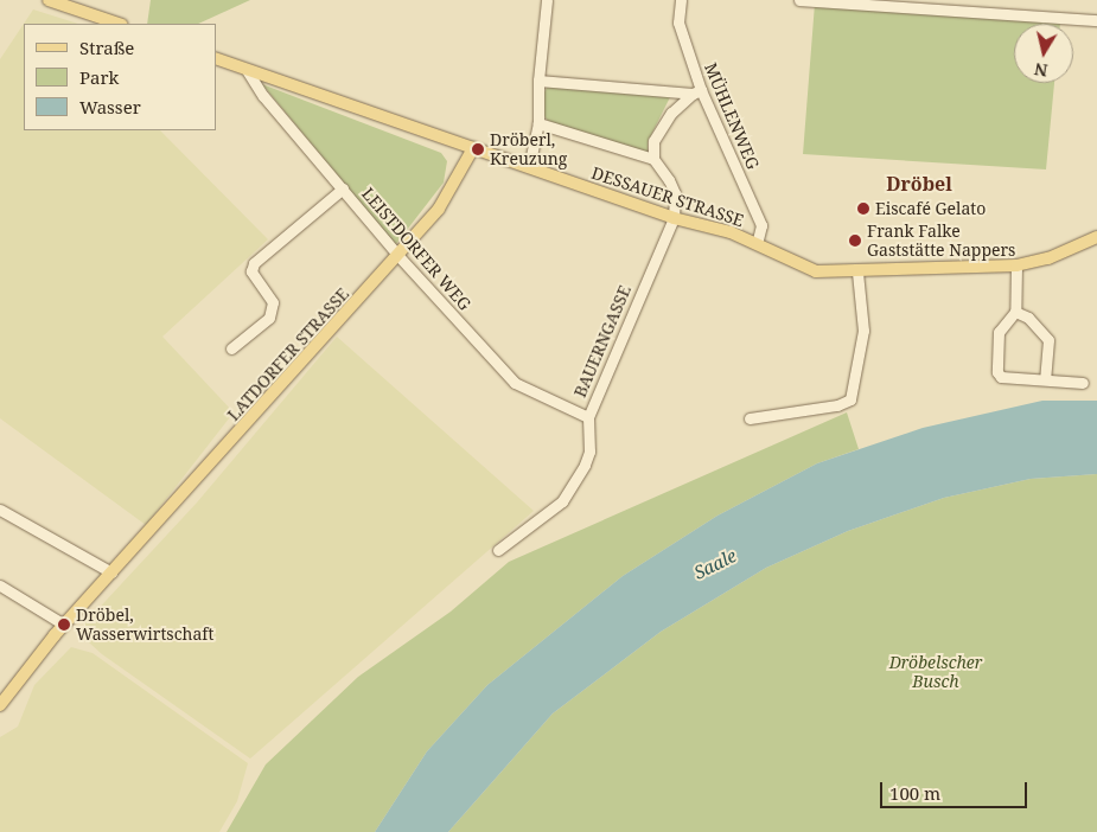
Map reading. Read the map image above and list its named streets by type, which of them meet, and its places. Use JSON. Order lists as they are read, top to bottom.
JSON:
{
  "streets": {
    "main road": ["DESSAUER STRASSE", "LATDORFER STRASSE"],
    "street": ["MÜHLENWEG", "LEISTDORFER WEG", "BAUERNGASSE"]
  },
  "crossings": [
    ["MÜHLENWEG", "DESSAUER STRASSE"],
    ["DESSAUER STRASSE", "LEISTDORFER WEG"],
    ["DESSAUER STRASSE", "BAUERNGASSE"],
    ["DESSAUER STRASSE", "LATDORFER STRASSE"],
    ["LEISTDORFER WEG", "BAUERNGASSE"],
    ["LEISTDORFER WEG", "LATDORFER STRASSE"]
  ],
  "districts": ["Dröbel"],
  "water": ["Saale"],
  "parks": ["Dröbelscher Busch"],
  "places": [
    "Dröberl, Kreuzung",
    "Eiscafé Gelato",
    "Frank Falke Gaststätte Nappers",
    "Dröbel, Wasserwirtschaft"
  ],
  "legend": ["Straße", "Park", "Wasser"],
  "scale_bar": "100 m",
  "north": "bottom"
}
